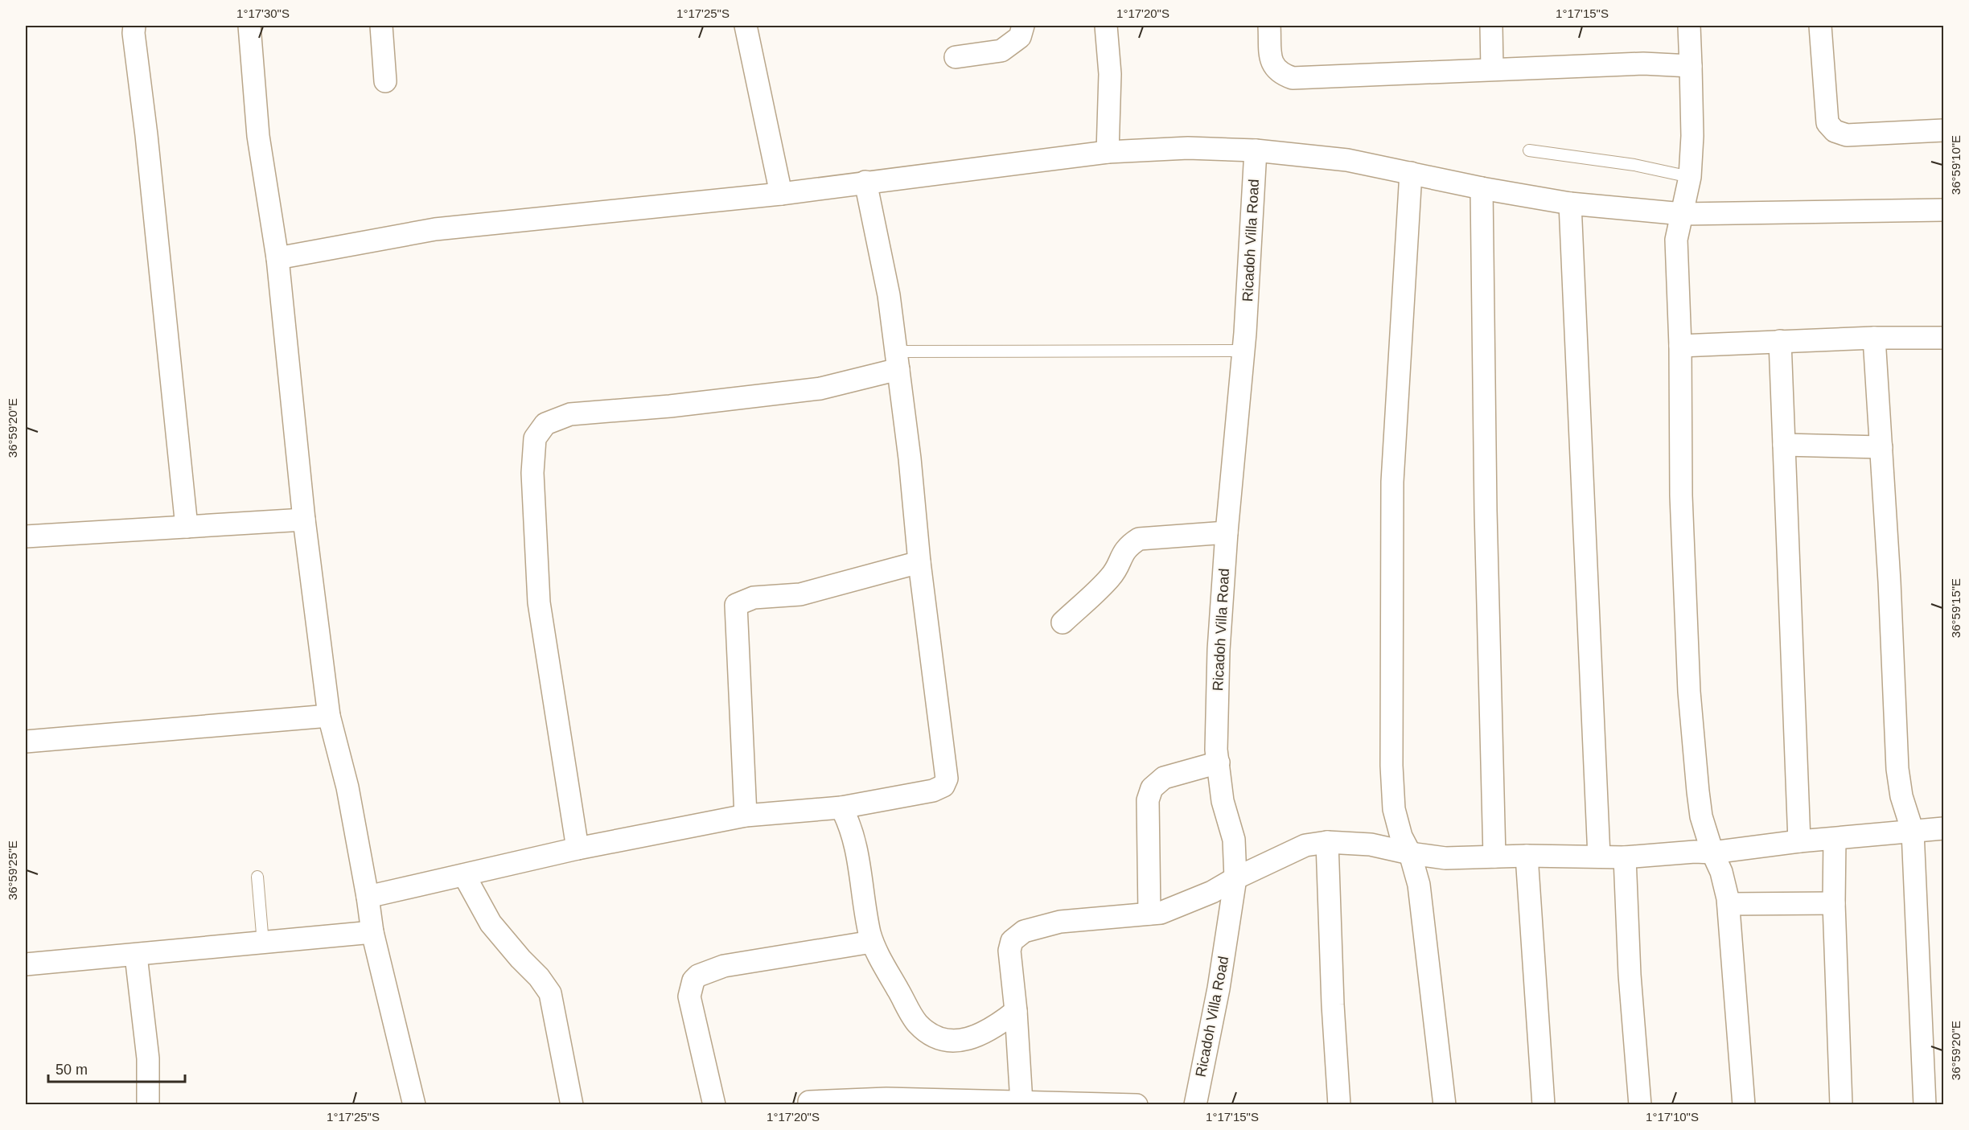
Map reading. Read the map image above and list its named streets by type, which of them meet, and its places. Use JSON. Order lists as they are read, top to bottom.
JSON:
{
  "streets": {
    "street": ["Ricadoh Villa Road"]
  },
  "scale_bar": "50 m",
  "coordinates": [
    "1°17'30\"S",
    "1°17'25\"S",
    "1°17'20\"S",
    "1°17'15\"S",
    "36°59'10\"E",
    "36°59'20\"E",
    "36°59'15\"E",
    "36°59'25\"E",
    "1°17'10\"S"
  ]
}
